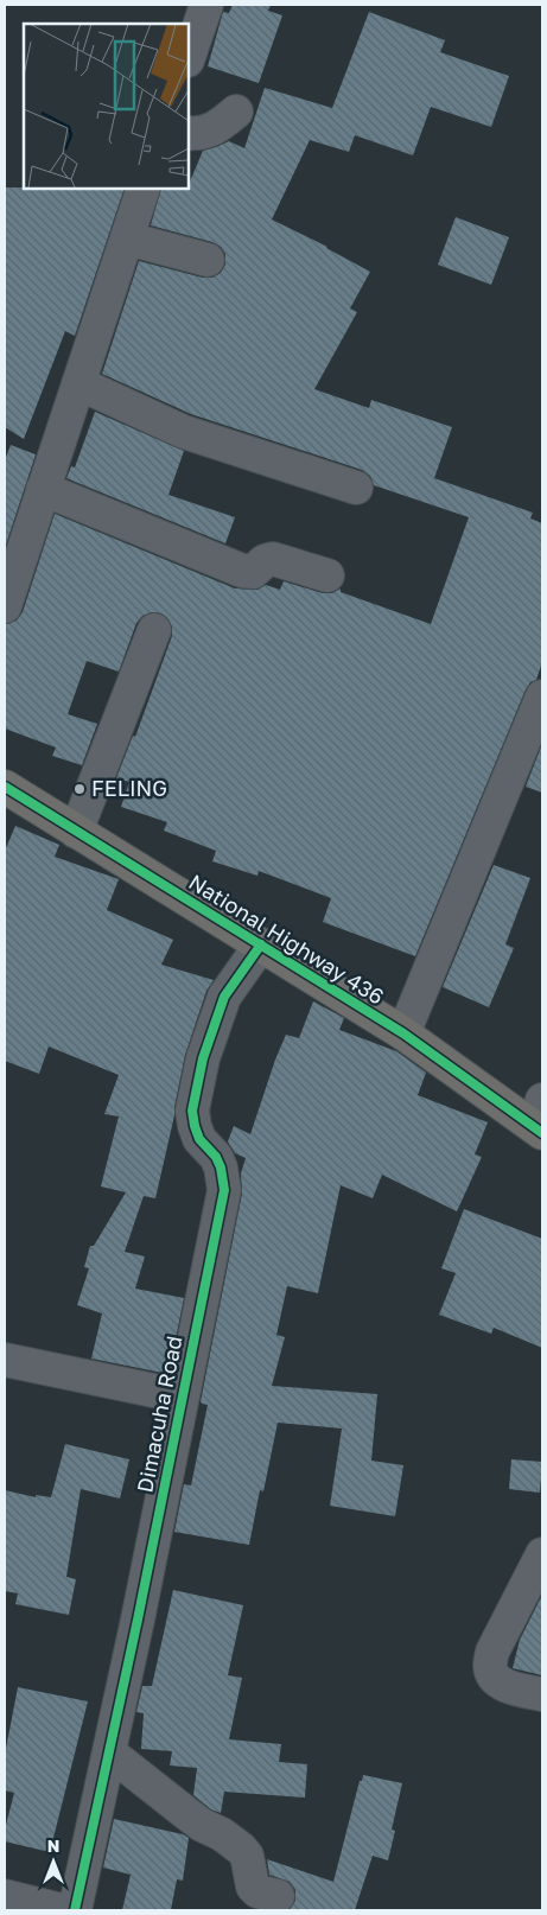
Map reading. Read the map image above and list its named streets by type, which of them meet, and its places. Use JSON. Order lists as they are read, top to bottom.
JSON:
{
  "streets": {
    "main road": ["National Highway 436"],
    "street": ["Dimacuha Road"]
  },
  "crossings": [
    ["National Highway 436", "Dimacuha Road"]
  ],
  "places": ["FELING"],
  "north": "top"
}
